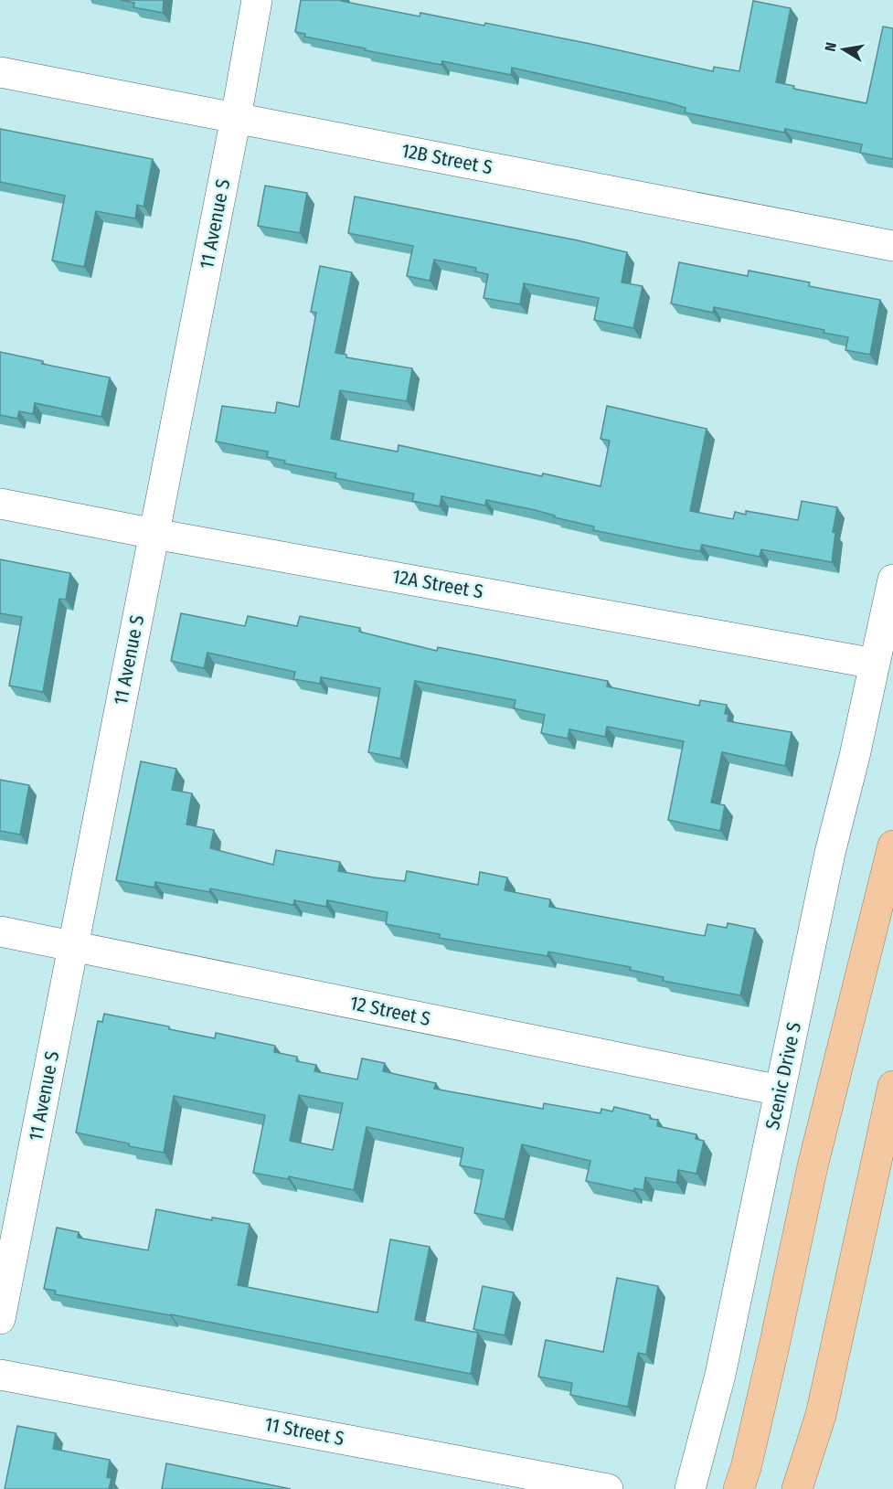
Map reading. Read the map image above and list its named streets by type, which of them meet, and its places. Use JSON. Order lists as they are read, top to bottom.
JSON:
{
  "streets": {
    "street": [
      "12B Street S",
      "11 Avenue S",
      "12A Street S",
      "12 Street S",
      "Scenic Drive S",
      "11 Street S"
    ]
  },
  "crossings": [
    ["12B Street S", "11 Avenue S"],
    ["11 Avenue S", "12A Street S"],
    ["11 Avenue S", "12 Street S"],
    ["12A Street S", "Scenic Drive S"],
    ["12 Street S", "Scenic Drive S"]
  ],
  "north": "left"
}
